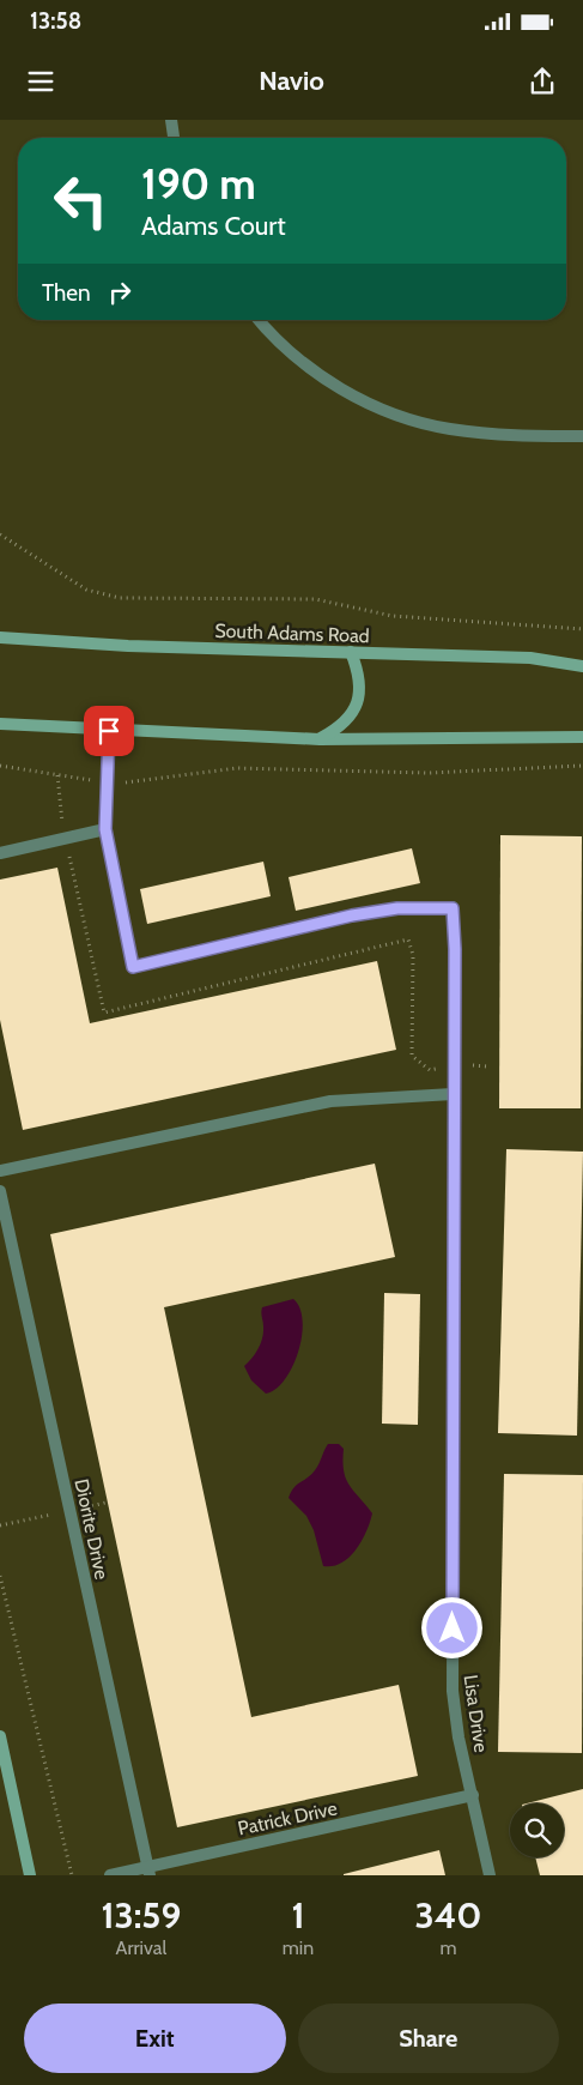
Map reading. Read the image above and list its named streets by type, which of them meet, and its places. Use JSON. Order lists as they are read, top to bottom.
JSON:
{
  "streets": {
    "main road": ["South Adams Road"],
    "street": ["Diorite Drive", "Lisa Drive", "Patrick Drive"]
  },
  "crossings": [
    ["Diorite Drive", "Patrick Drive"],
    ["Lisa Drive", "Patrick Drive"]
  ],
  "page": {
    "status": "13:58",
    "header": "Navio",
    "turn": ["190 m", "Adams Court"],
    "then": "Then",
    "eta": [
      "13:59",
      "Arrival",
      "1",
      "min",
      "340",
      "m"
    ],
    "buttons": ["Exit", "Share"]
  }
}
